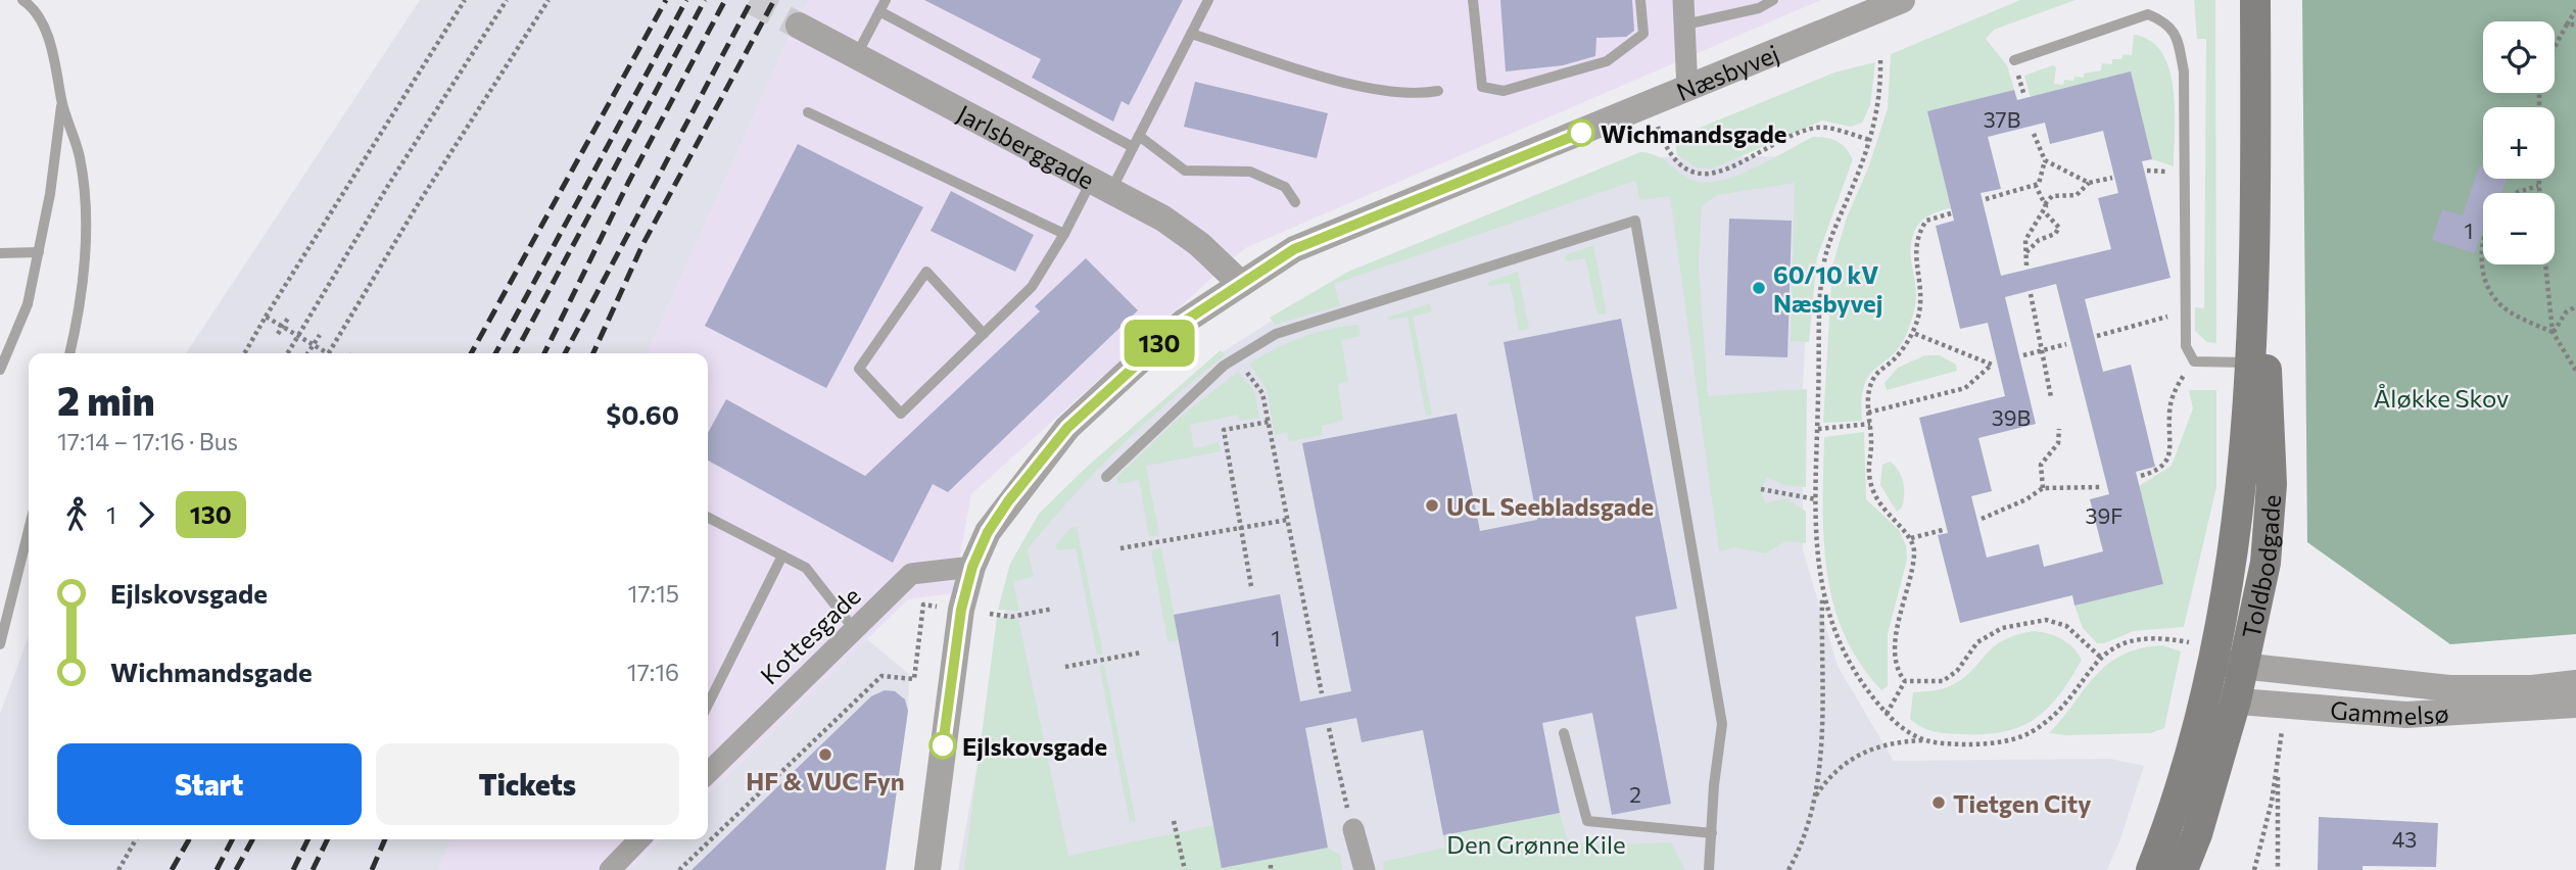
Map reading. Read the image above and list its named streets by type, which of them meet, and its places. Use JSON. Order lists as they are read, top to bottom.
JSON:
{
  "streets": {
    "main road": ["Toldbodgade"],
    "street": [
      "Næsbyvej",
      "Jarlsberggade",
      "Kottesgade",
      "Gammelsø"
    ]
  },
  "crossings": [
    ["Næsbyvej", "Jarlsberggade"],
    ["Toldbodgade", "Gammelsø"]
  ],
  "parks": ["Åløkke Skov", "Den Grønne Kile"],
  "places": [
    "Wichmandsgade",
    "60/10 kV Næsbyvej",
    "UCL Seebladsgade",
    "Ejlskovsgade",
    "HF & VUC Fyn",
    "Tietgen City"
  ],
  "lines": ["bus line 130"],
  "house_numbers": [
    "37B",
    "1",
    "39B",
    "39F",
    "1",
    "2",
    "43"
  ],
  "page": {
    "on_map": "130",
    "map_buttons": ["+", "−"],
    "heading": ["2 min", "17:14 – 17:16 · Bus", "$0.60"],
    "legs": ["1", "130"],
    "list": [
      {
        "name": "Ejlskovsgade",
        "value": "17:15"
      },
      {
        "name": "Wichmandsgade",
        "value": "17:16"
      }
    ],
    "buttons": ["Start", "Tickets"]
  }
}
